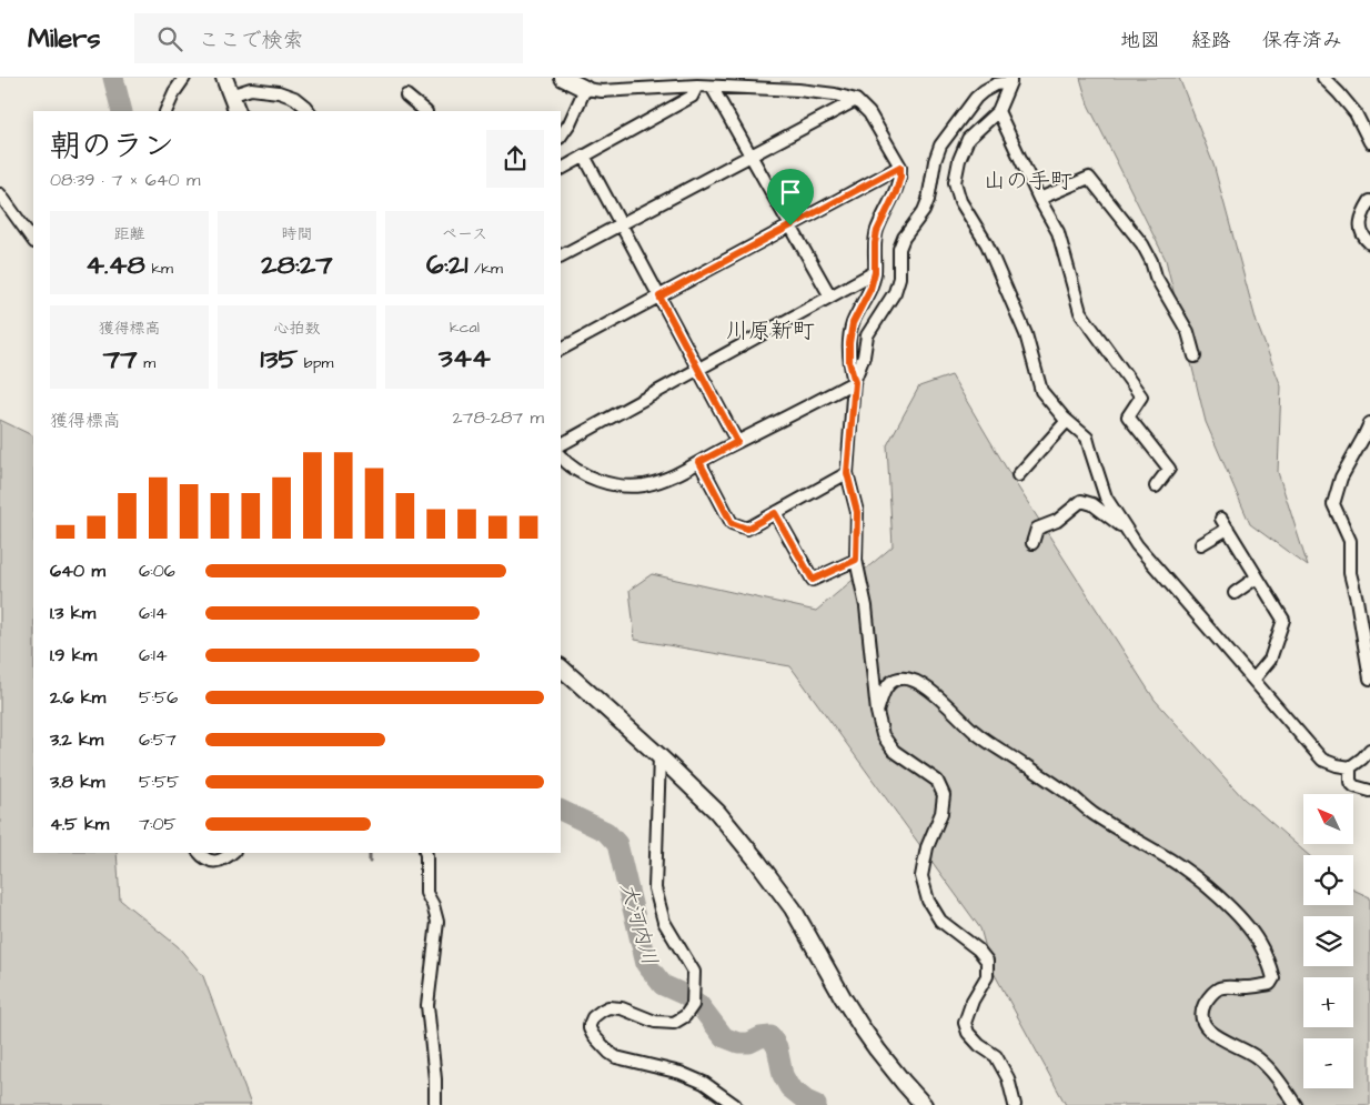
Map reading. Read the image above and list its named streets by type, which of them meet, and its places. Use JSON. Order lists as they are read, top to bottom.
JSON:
{
  "districts": ["山の手町", "川原新町"],
  "water": ["大河内川"],
  "north": "top left",
  "page": {
    "header": "Milers",
    "search": "ここで検索",
    "nav": ["地図", "経路", "保存済み"],
    "heading": ["朝のラン", "08:39 · 7 × 640 m"],
    "stats": [
      ["距離", "4.48 km"],
      ["時間", "28:27"],
      ["ペース", "6:21 /km"],
      ["獲得標高", "77 m"],
      ["心拍数", "135 bpm"],
      ["kcal", "344"]
    ],
    "chart": ["獲得標高", "278–287 m"],
    "list": [
      {
        "name": "640 m",
        "note": "6:06"
      },
      {
        "name": "1.3 km",
        "note": "6:14"
      },
      {
        "name": "1.9 km",
        "note": "6:14"
      },
      {
        "name": "2.6 km",
        "note": "5:56"
      },
      {
        "name": "3.2 km",
        "note": "6:57"
      },
      {
        "name": "3.8 km",
        "note": "5:55"
      },
      {
        "name": "4.5 km",
        "note": "7:05"
      }
    ],
    "map_buttons": ["+", "−"]
  }
}
